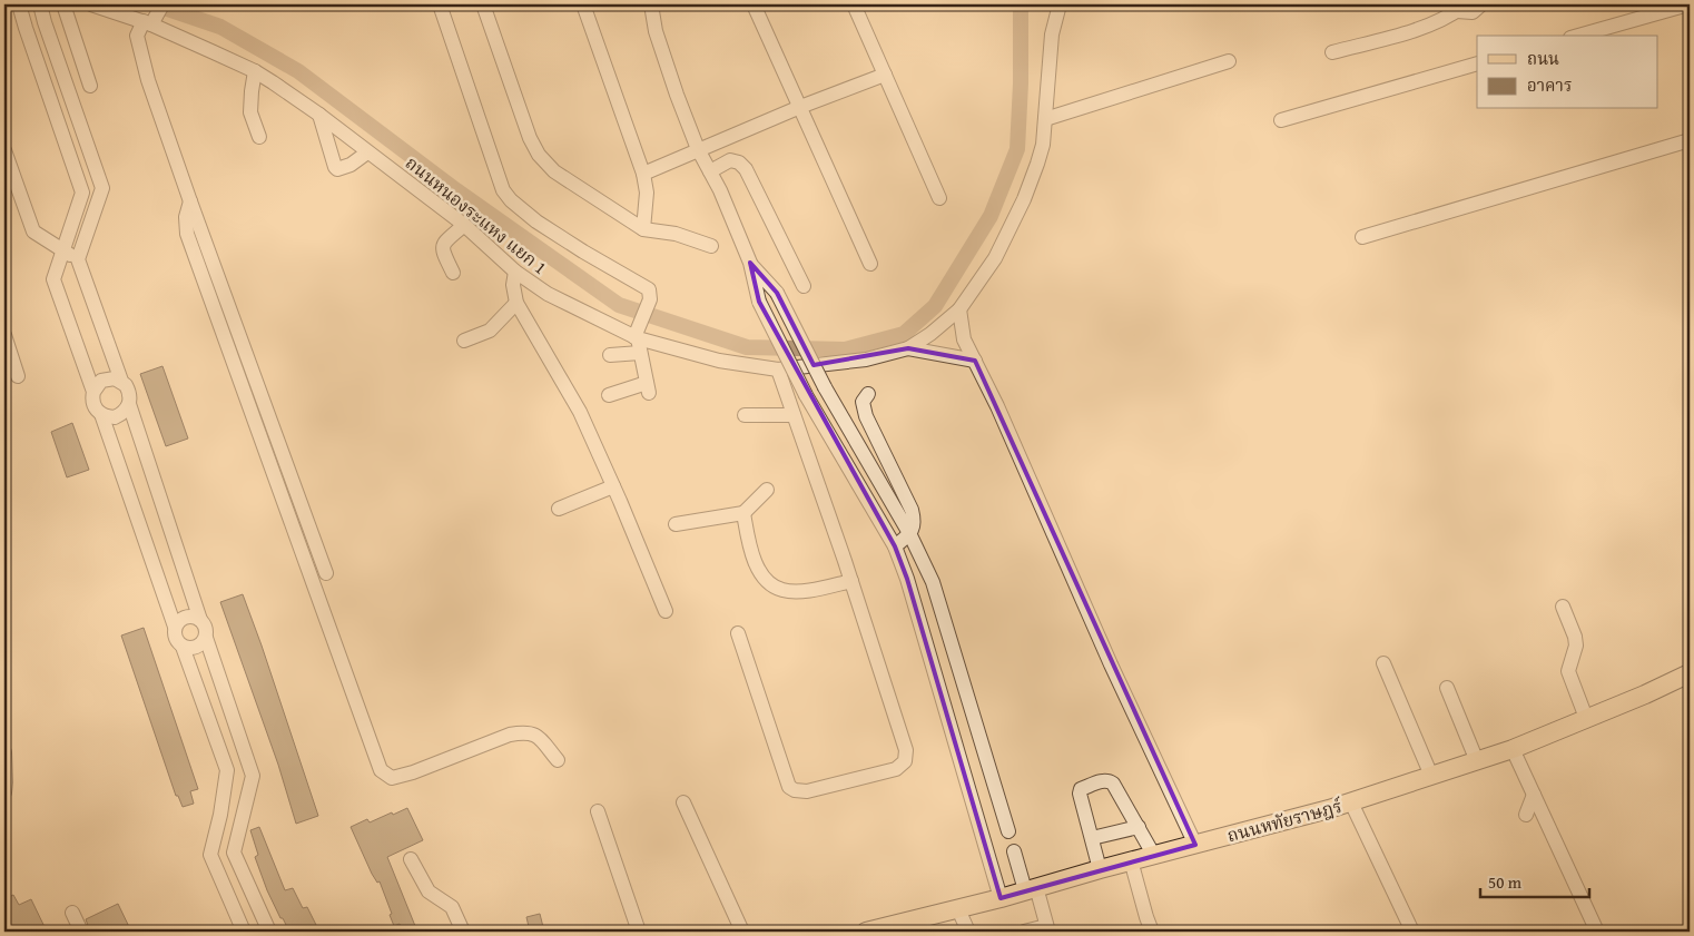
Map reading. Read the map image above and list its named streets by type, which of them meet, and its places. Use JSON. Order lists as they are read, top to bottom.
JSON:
{
  "streets": {
    "main road": ["ถนนหทัยราษฎร์"],
    "street": ["ถนนหนองระแหง แยก 1"]
  },
  "legend": ["ถนน", "อาคาร"],
  "scale_bar": "50 m"
}
